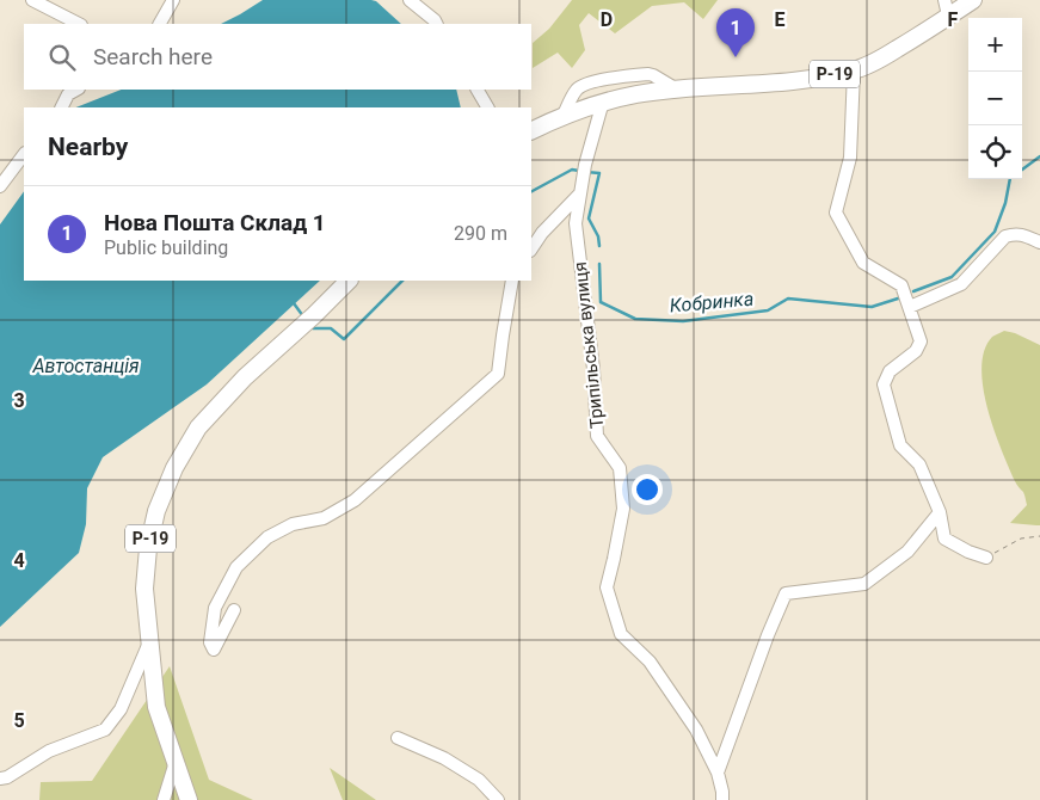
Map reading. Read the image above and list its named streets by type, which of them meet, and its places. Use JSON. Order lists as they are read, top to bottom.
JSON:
{
  "streets": {
    "main road": ["Р-19"],
    "street": ["Трипільська вулиця"]
  },
  "crossings": [
    ["Р-19", "Трипільська вулиця"]
  ],
  "water": ["Кобринка", "Автостанція"],
  "page": {
    "pins": "1",
    "map_buttons": ["+", "−"],
    "search": "Search here",
    "heading": "Nearby",
    "list": [
      {
        "mark": "1",
        "name": "Нова Пошта Склад 1",
        "note": "Public building",
        "value": "290 m"
      }
    ]
  },
  "grid": {
    "columns": ["D", "E", "F"],
    "rows": ["3", "4", "5"]
  }
}
